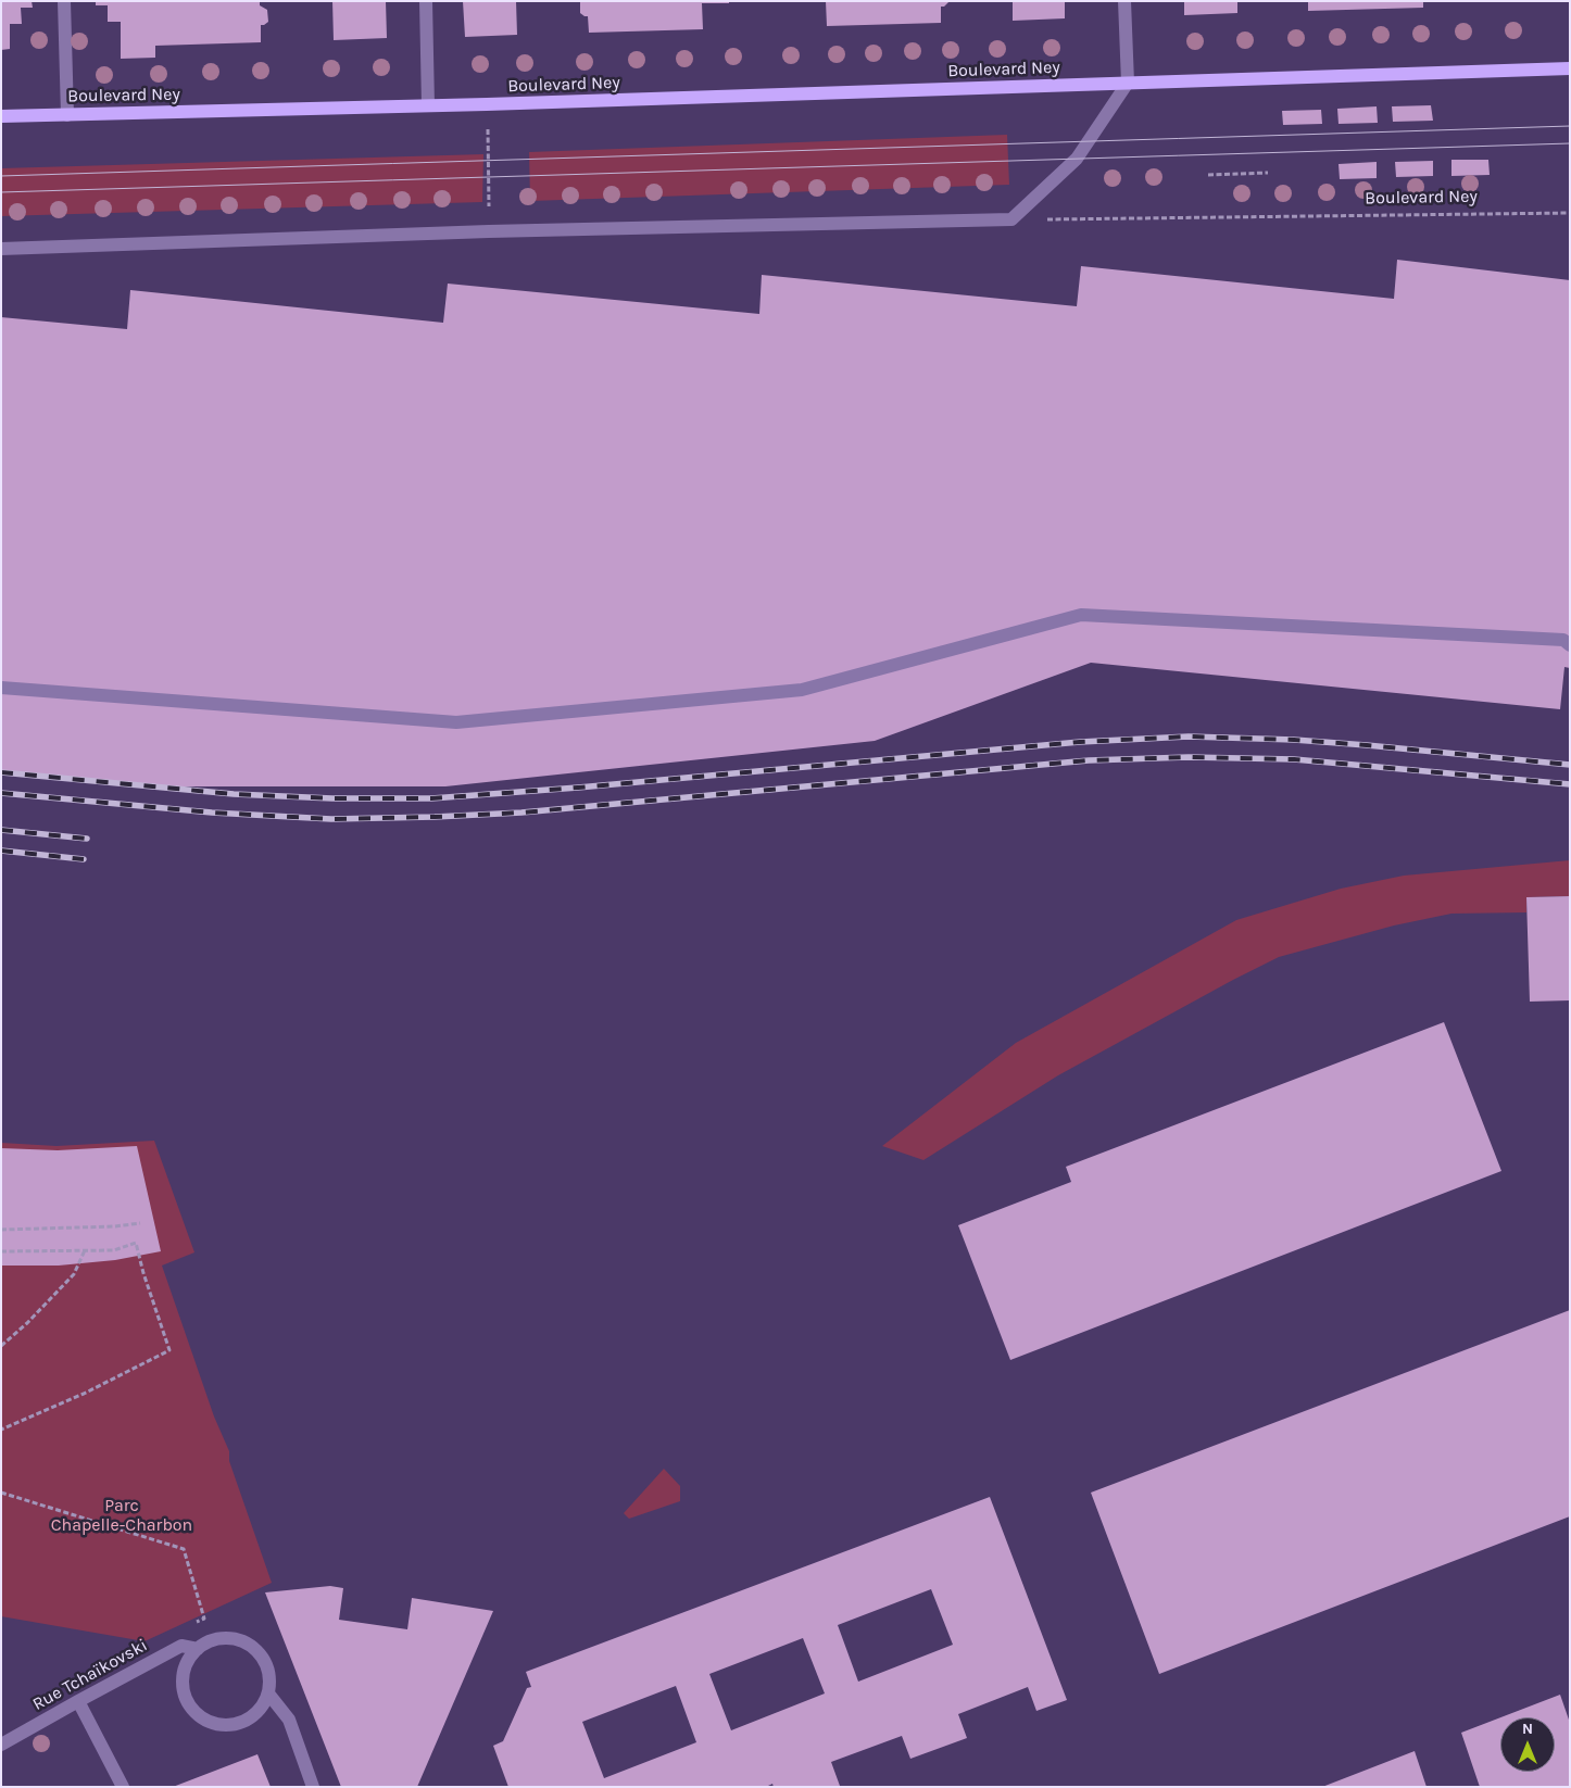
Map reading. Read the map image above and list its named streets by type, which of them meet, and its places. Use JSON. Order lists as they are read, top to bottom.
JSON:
{
  "streets": {
    "main road": ["Boulevard Ney"],
    "street": ["Rue Tchaïkovski"]
  },
  "parks": ["Parc Chapelle-Charbon"],
  "north": "top"
}
